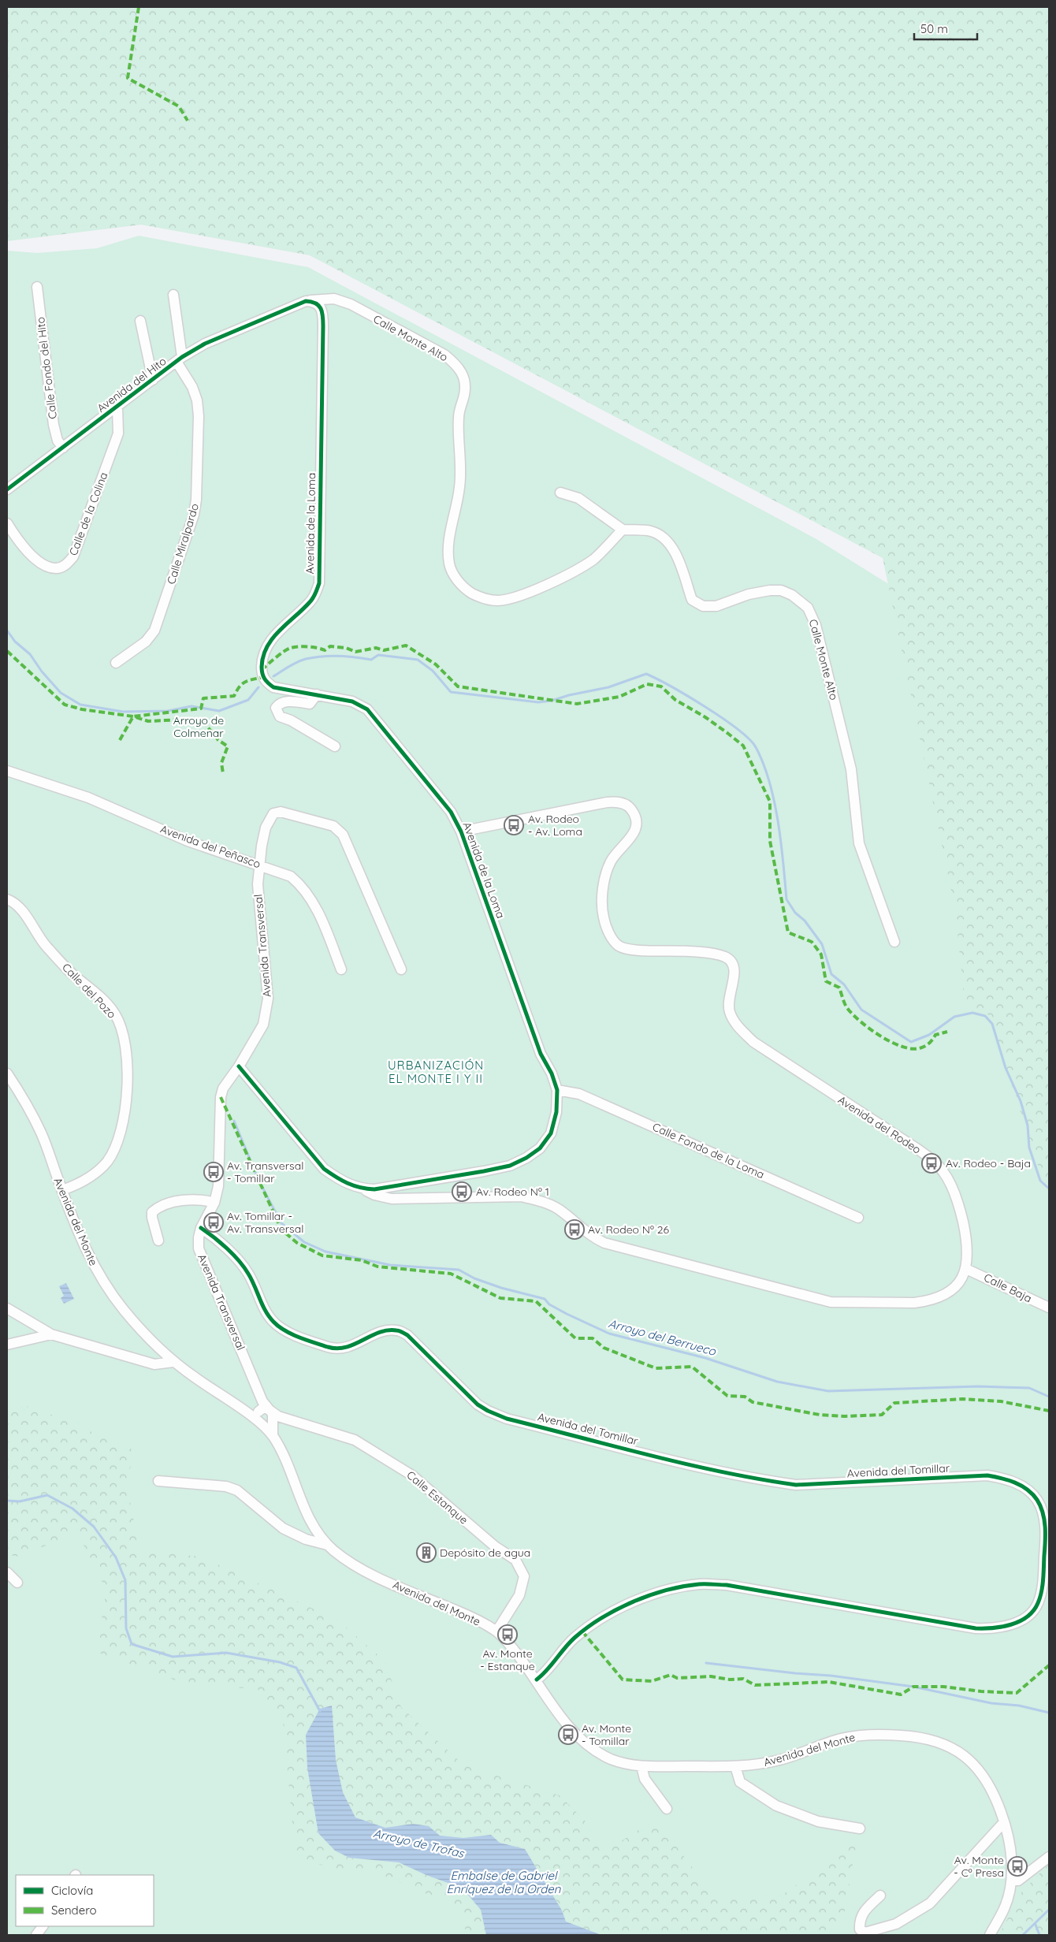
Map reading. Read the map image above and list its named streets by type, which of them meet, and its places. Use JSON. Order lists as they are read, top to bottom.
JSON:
{
  "streets": {
    "street": [
      "Calle Monte Alto",
      "Calle Fondo del Hito",
      "Avenida del Hito",
      "Calle de la Colina",
      "Avenida de la Loma",
      "Calle Miralpardo",
      "Avenida del Peñasco",
      "Avenida Transversal",
      "Calle del Pozo",
      "Avenida del Rodeo",
      "Calle Fondo de la Loma",
      "Avenida del Monte",
      "Calle Baja",
      "Avenida del Tomillar",
      "Calle Estanque"
    ]
  },
  "crossings": [
    ["Calle Monte Alto", "Avenida del Hito"],
    ["Calle Fondo del Hito", "Avenida del Hito"],
    ["Avenida del Hito", "Calle de la Colina"],
    ["Avenida del Hito", "Calle Miralpardo"],
    ["Avenida de la Loma", "Avenida Transversal"],
    ["Avenida de la Loma", "Avenida del Rodeo"],
    ["Avenida de la Loma", "Calle Fondo de la Loma"],
    ["Avenida del Peñasco", "Avenida Transversal"],
    ["Avenida Transversal", "Avenida del Monte"],
    ["Avenida Transversal", "Avenida del Tomillar"],
    ["Avenida Transversal", "Calle Estanque"],
    ["Calle del Pozo", "Avenida del Monte"],
    ["Avenida del Rodeo", "Calle Baja"],
    ["Avenida del Monte", "Avenida del Tomillar"],
    ["Avenida del Monte", "Calle Estanque"]
  ],
  "districts": ["URBANIZACIÓN EL MONTE I Y II"],
  "water": ["Arroyo del Berrueco", "Arroyo de Trofas", "Embalse de Gabriel Enríquez de la Orden"],
  "parks": ["Arroyo de Colmenar"],
  "places": {
    "bus stop": [
      "Av. Rodeo - Av. Loma",
      "Av. Rodeo - Baja",
      "Av. Transversal - Tomillar",
      "Av. Rodeo Nº 1",
      "Av. Tomillar - Av. Transversal",
      "Av. Rodeo Nº 26",
      "Av. Monte - Estanque",
      "Av. Monte - Tomillar",
      "Av. Monte - Cº Presa"
    ],
    "building": ["Depósito de agua"]
  },
  "legend": ["Ciclovía", "Sendero"],
  "scale_bar": "50 m"
}
